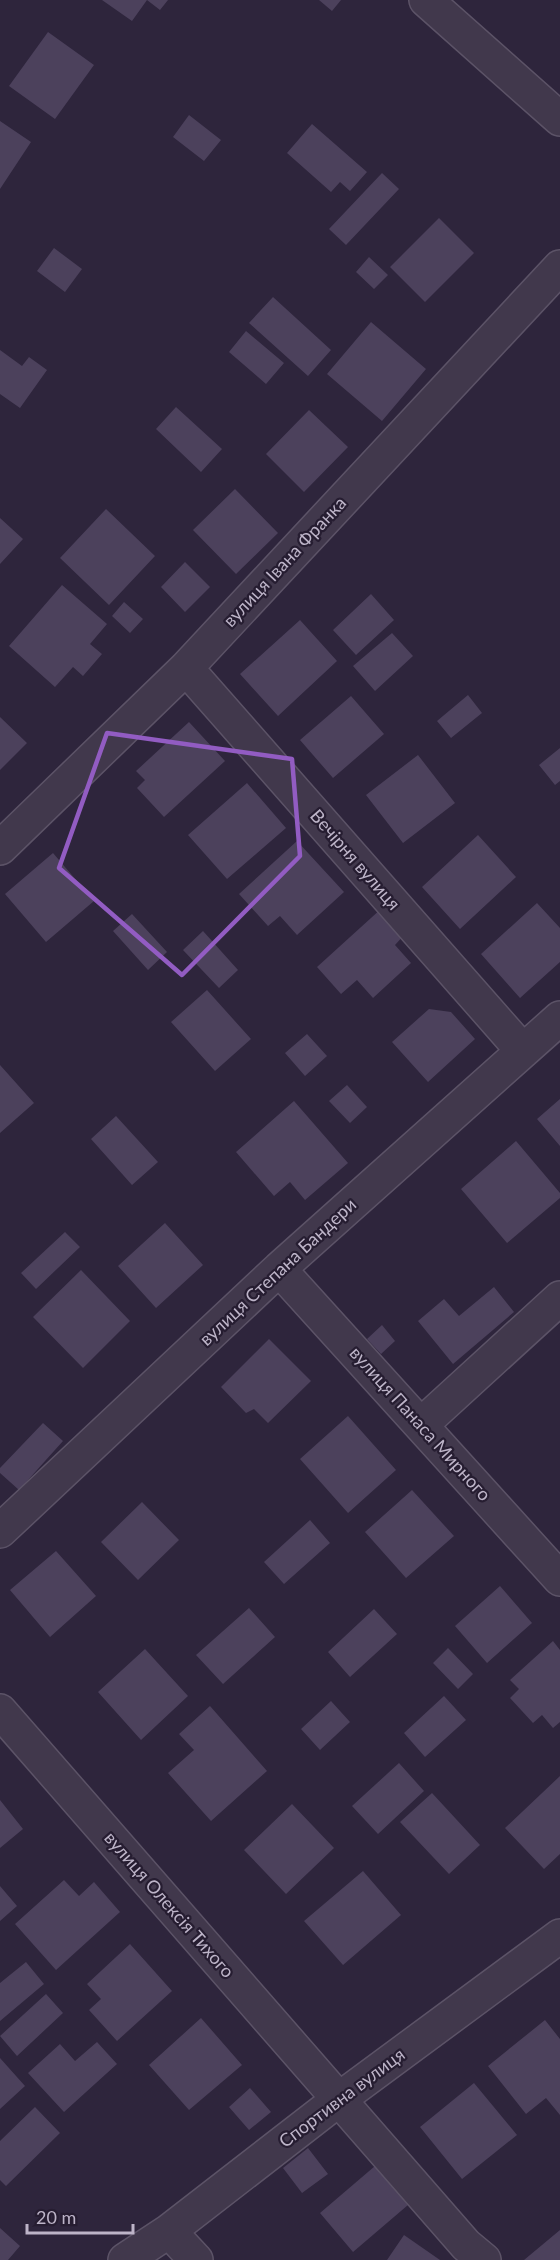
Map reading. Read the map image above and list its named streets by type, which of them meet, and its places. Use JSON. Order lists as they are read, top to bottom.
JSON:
{
  "streets": {
    "street": [
      "вулиця Івана Франка",
      "Вечірня вулиця",
      "вулиця Степана Бандери",
      "вулиця Панаса Мирного",
      "вулиця Олексія Тихого",
      "Спортивна вулиця"
    ]
  },
  "crossings": [
    ["вулиця Івана Франка", "Вечірня вулиця"],
    ["Вечірня вулиця", "вулиця Степана Бандери"],
    ["вулиця Степана Бандери", "вулиця Панаса Мирного"],
    ["вулиця Олексія Тихого", "Спортивна вулиця"]
  ],
  "scale_bar": "20 m"
}
